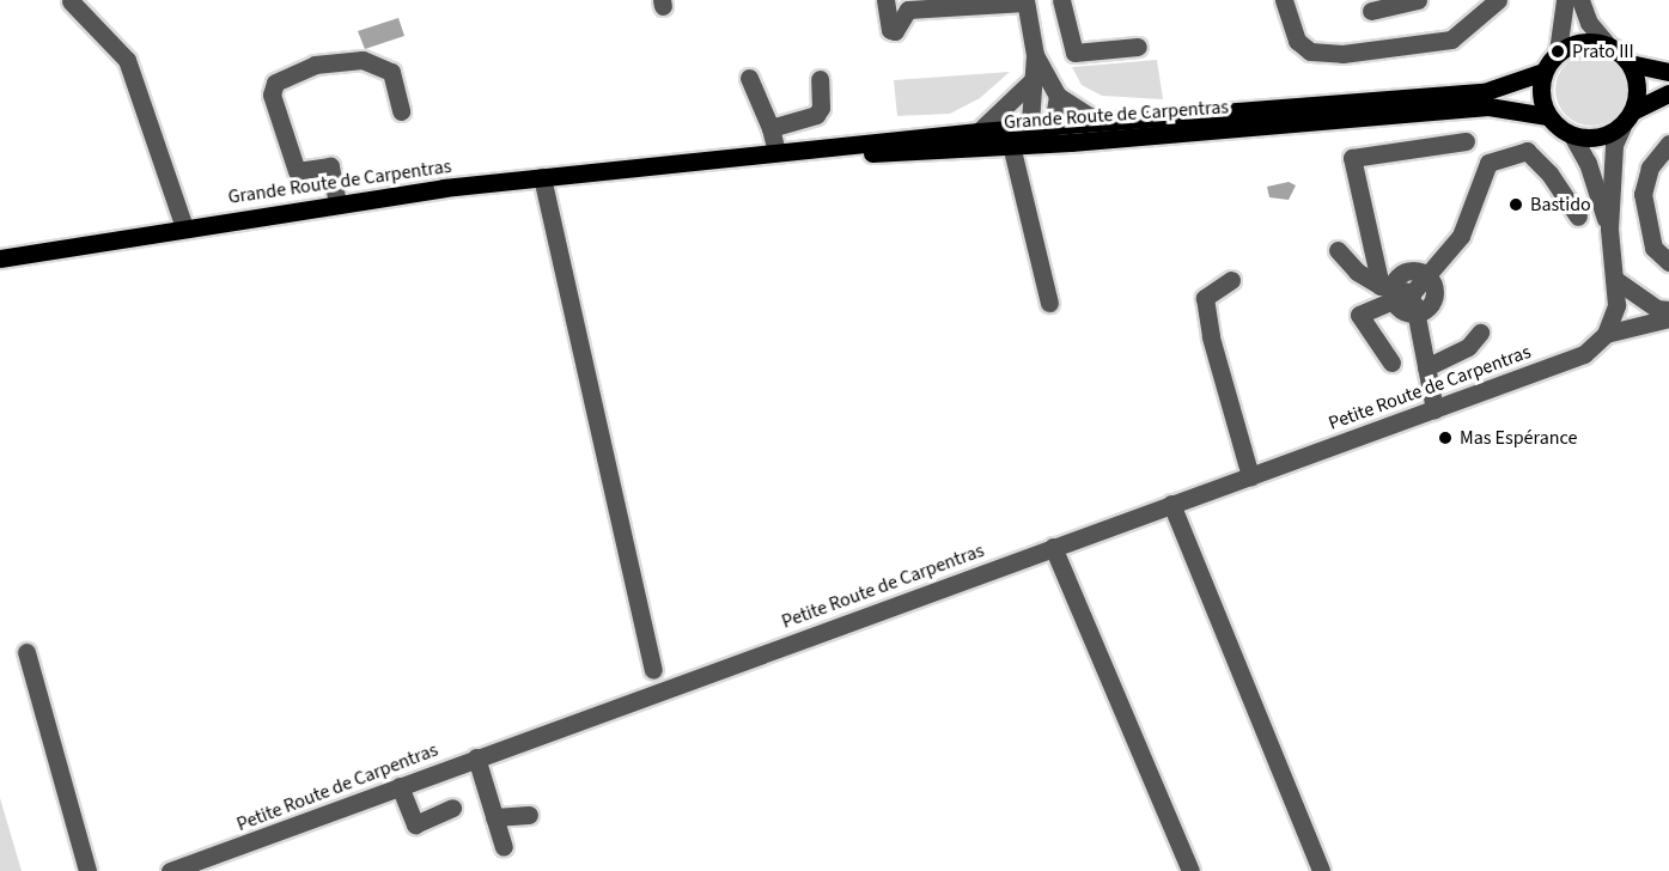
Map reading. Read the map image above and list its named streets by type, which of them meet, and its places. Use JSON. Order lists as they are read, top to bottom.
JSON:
{
  "streets": {
    "main road": ["Grande Route de Carpentras"],
    "street": ["Petite Route de Carpentras"]
  },
  "places": ["Prato III", "Bastido", "Mas Espérance"]
}
